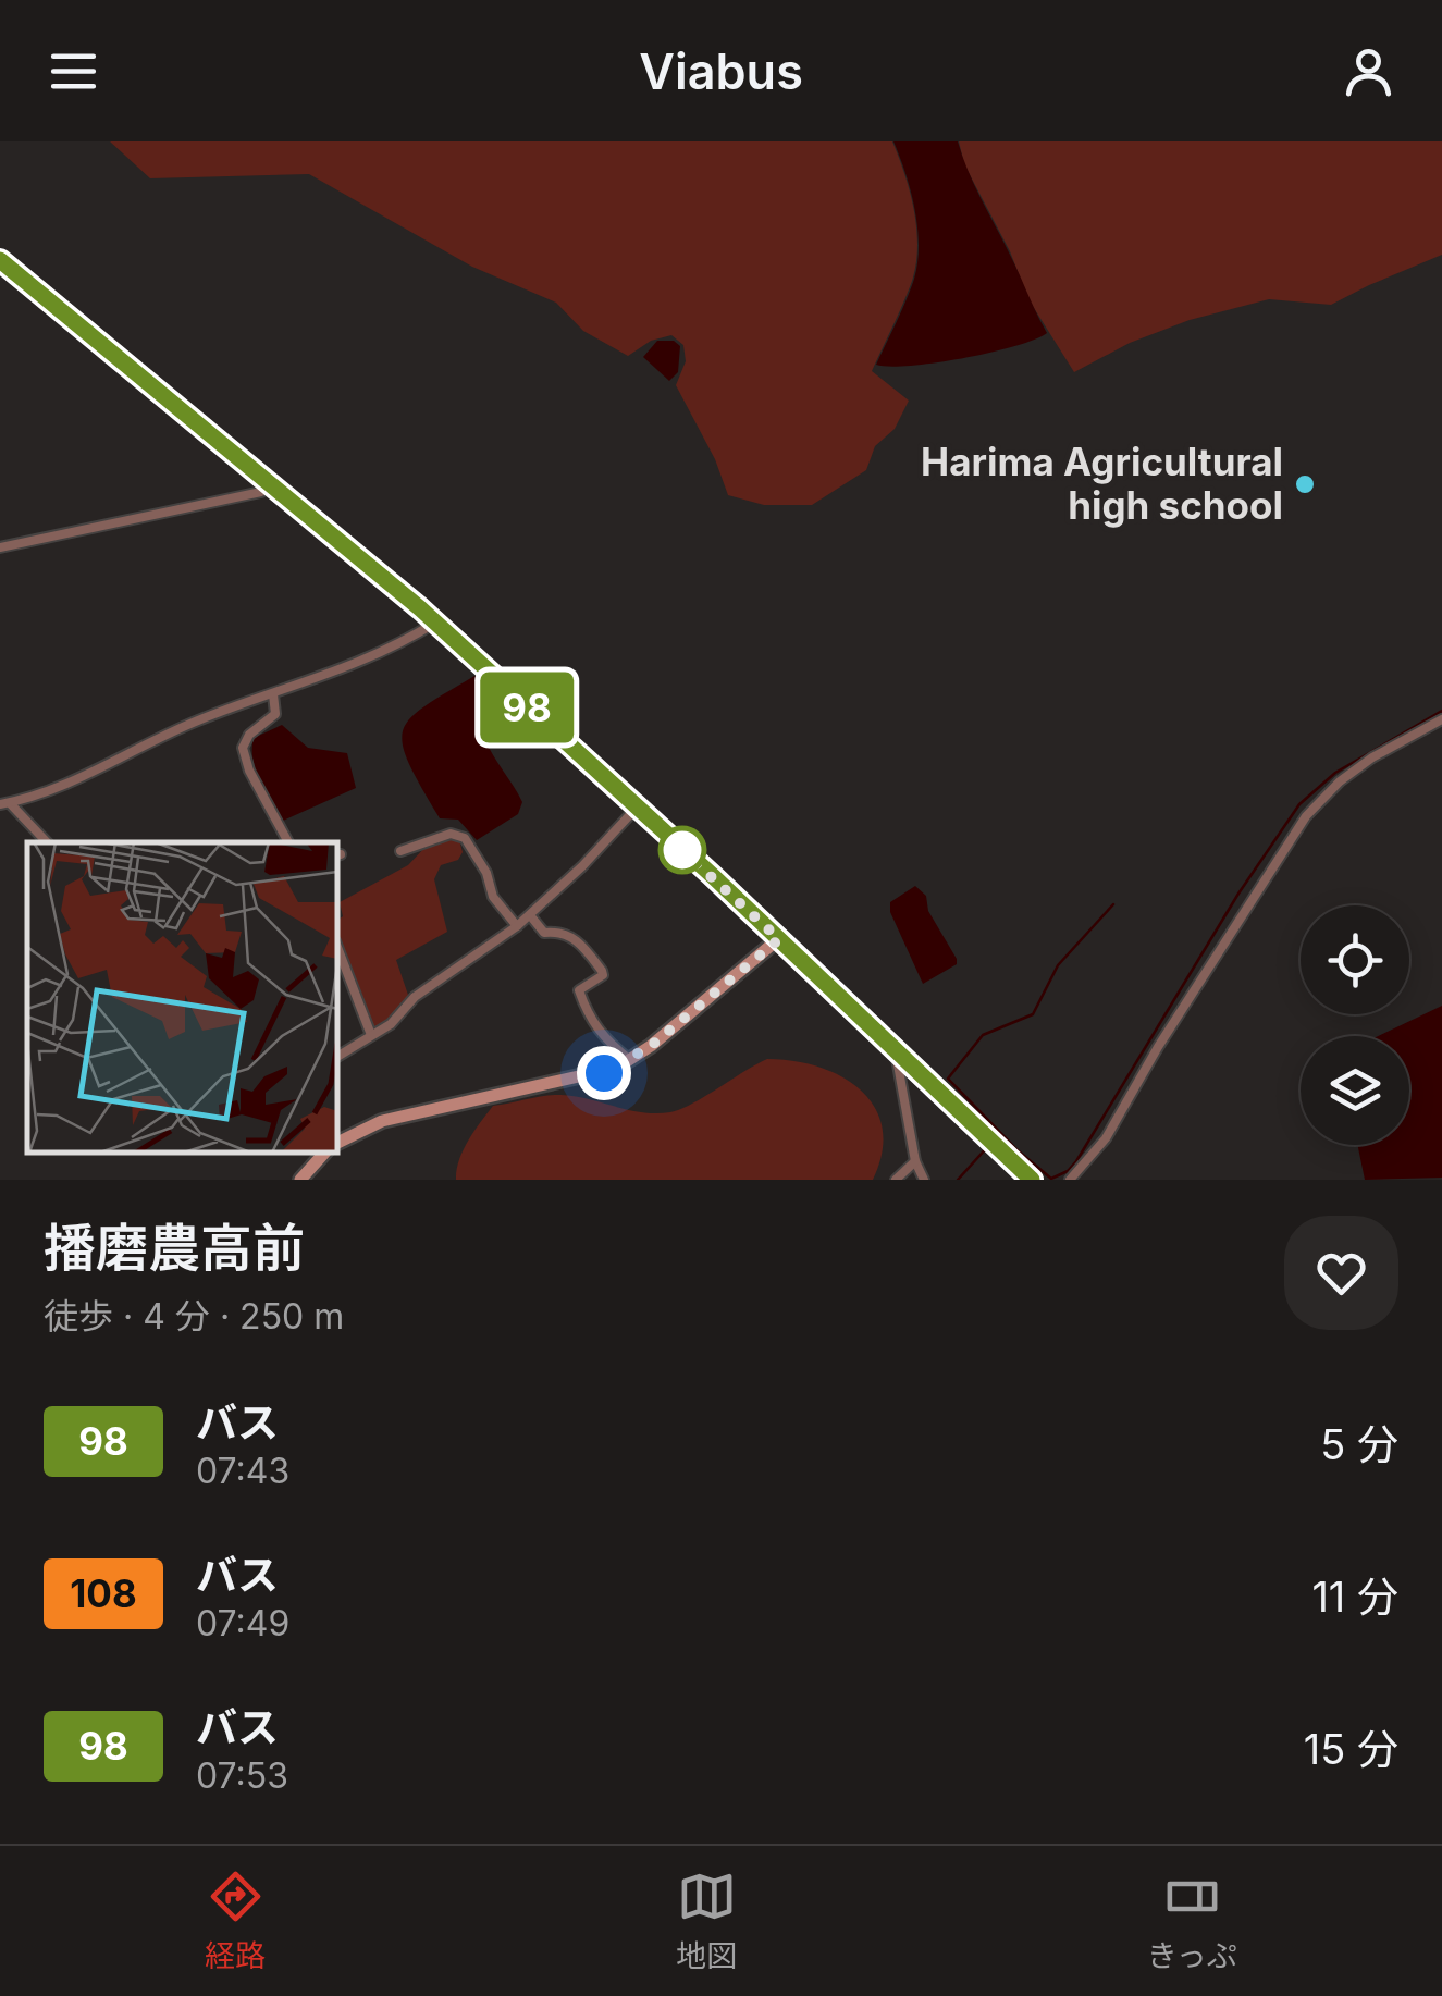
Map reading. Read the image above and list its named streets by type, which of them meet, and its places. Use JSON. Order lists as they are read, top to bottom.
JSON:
{
  "places": ["Harima Agricultural high school"],
  "lines": ["bus line 98"],
  "page": {
    "header": "Viabus",
    "on_map": "98",
    "heading": ["播磨農高前", "徒歩 · 4 分 · 250 m"],
    "list": [
      {
        "mark": "98",
        "name": "バス",
        "note": "07:43",
        "value": "5 分"
      },
      {
        "mark": "108",
        "name": "バス",
        "note": "07:49",
        "value": "11 分"
      },
      {
        "mark": "98",
        "name": "バス",
        "note": "07:53",
        "value": "15 分"
      }
    ],
    "tabs": ["経路", "地図", "きっぷ"]
  }
}
